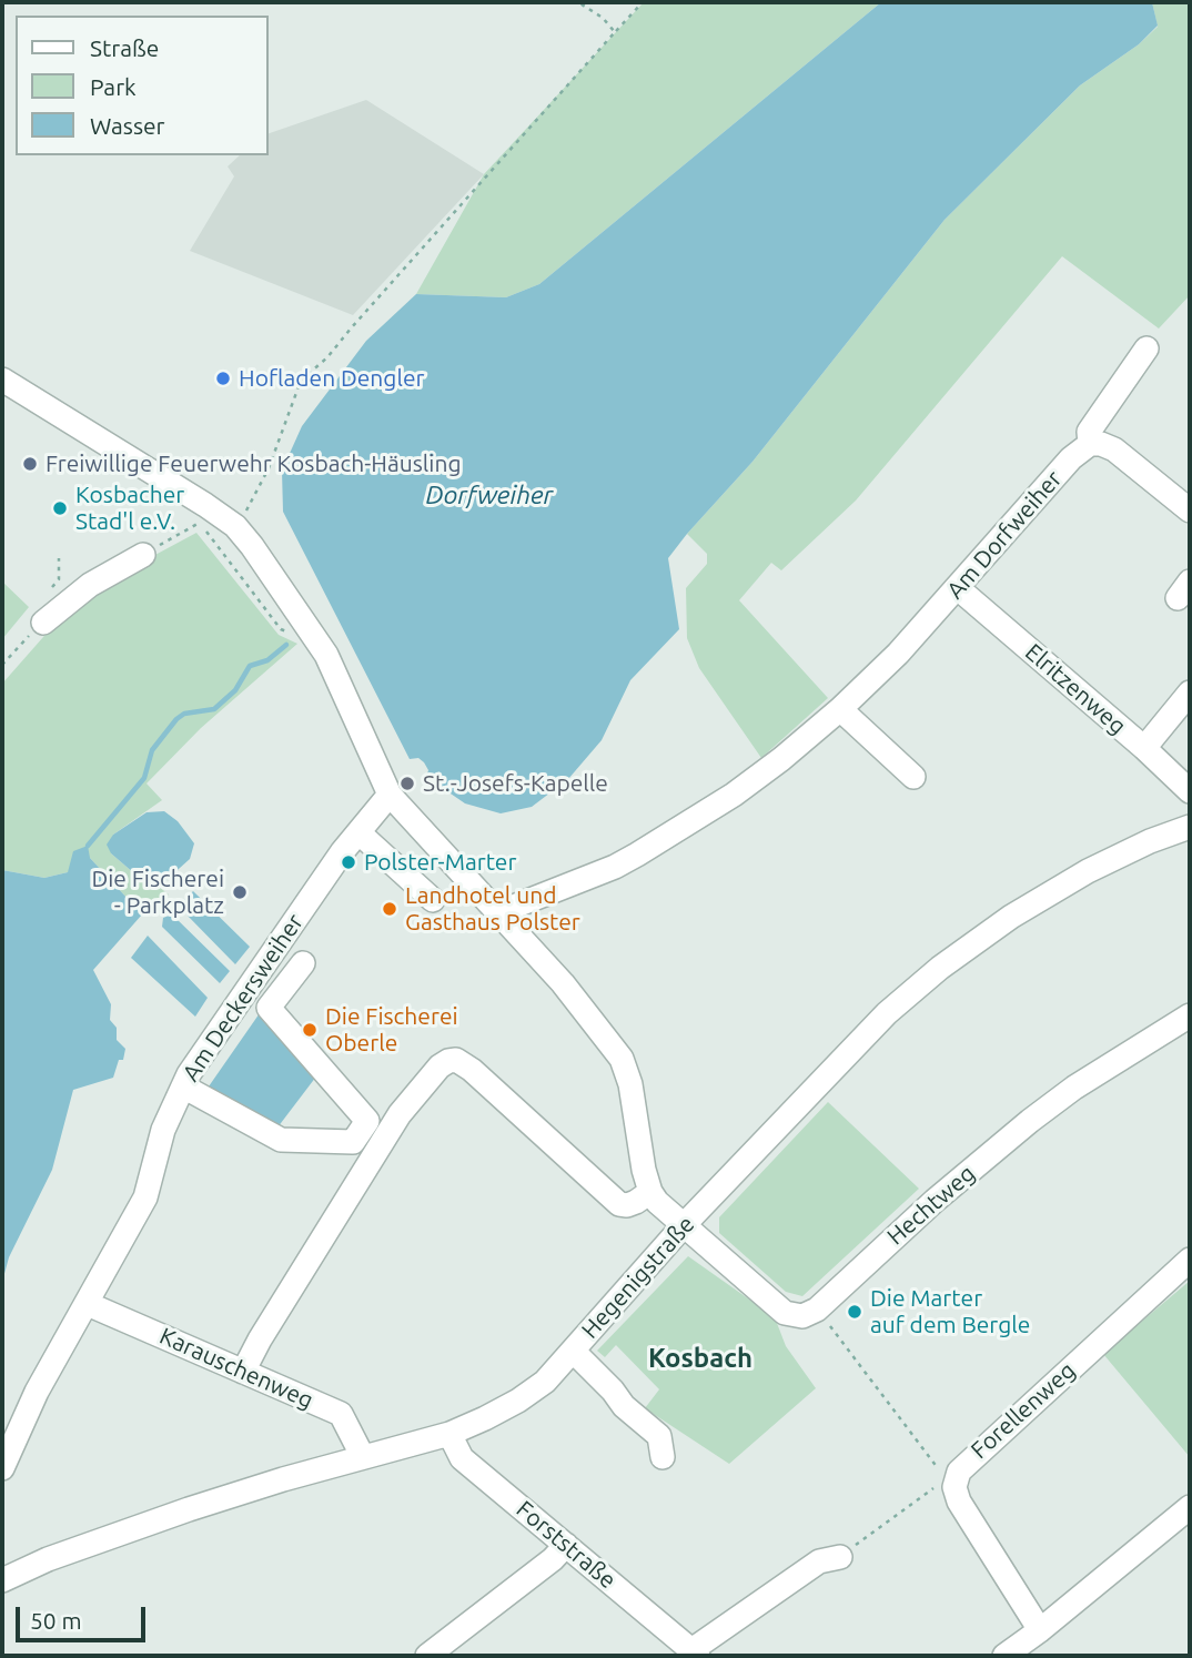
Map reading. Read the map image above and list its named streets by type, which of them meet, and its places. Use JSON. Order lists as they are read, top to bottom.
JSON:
{
  "streets": {
    "street": [
      "Am Dorfweiher",
      "Elritzenweg",
      "Am Deckersweiher",
      "Hechtweg",
      "Hegenigstraße",
      "Karauschenweg",
      "Forellenweg",
      "Forststraße"
    ]
  },
  "crossings": [
    ["Am Dorfweiher", "Elritzenweg"],
    ["Am Deckersweiher", "Karauschenweg"],
    ["Hegenigstraße", "Karauschenweg"],
    ["Hegenigstraße", "Forststraße"]
  ],
  "districts": ["Kosbach"],
  "water": ["Dorfweiher"],
  "places": [
    "Hofladen Dengler",
    "Freiwillige Feuerwehr Kosbach-Häusling",
    "Kosbacher Stad'l e.V.",
    "St.-Josefs-Kapelle",
    "Polster-Marter",
    "Die Fischerei - Parkplatz",
    "Landhotel und Gasthaus Polster",
    "Die Fischerei Oberle",
    "Die Marter auf dem Bergle"
  ],
  "legend": ["Straße", "Park", "Wasser"],
  "scale_bar": "50 m"
}
